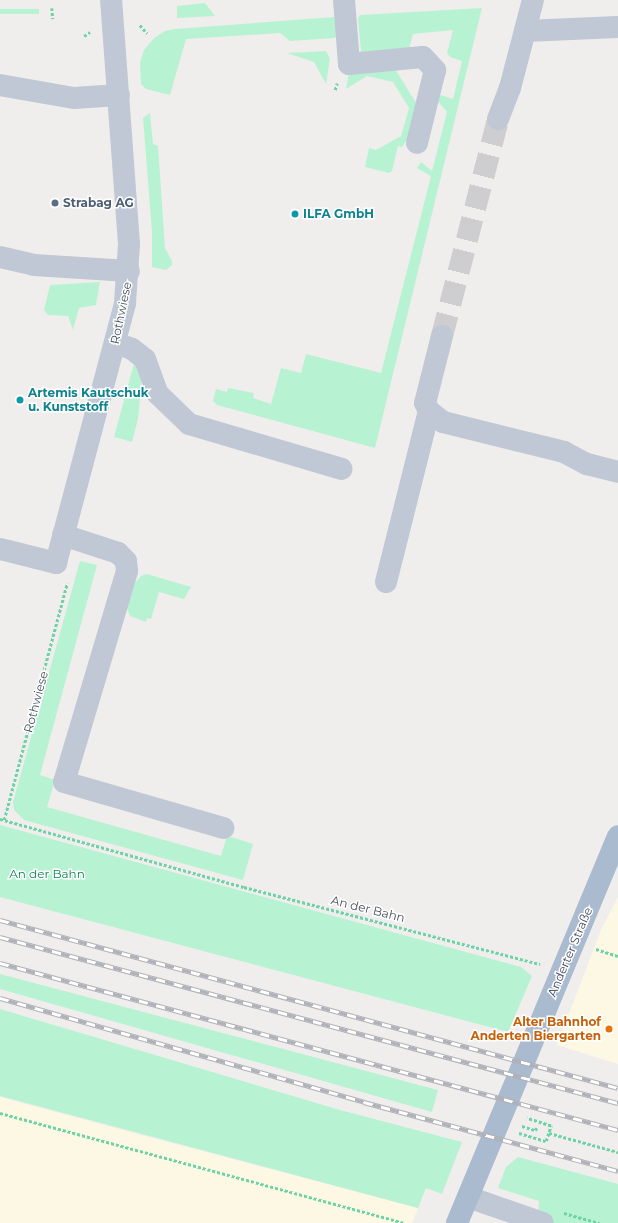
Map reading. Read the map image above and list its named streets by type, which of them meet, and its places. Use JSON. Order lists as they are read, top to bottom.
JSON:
{
  "streets": {
    "main road": ["Anderter Straße"],
    "street": ["Rothwiese"],
    "path": ["An der Bahn"]
  },
  "crossings": [
    ["Rothwiese", "An der Bahn"]
  ],
  "parks": ["An der Bahn"],
  "places": [
    "Strabag AG",
    "ILFA GmbH",
    "Artemis Kautschuk u. Kunststoff",
    "Alter Bahnhof Anderten Biergarten"
  ]
}
